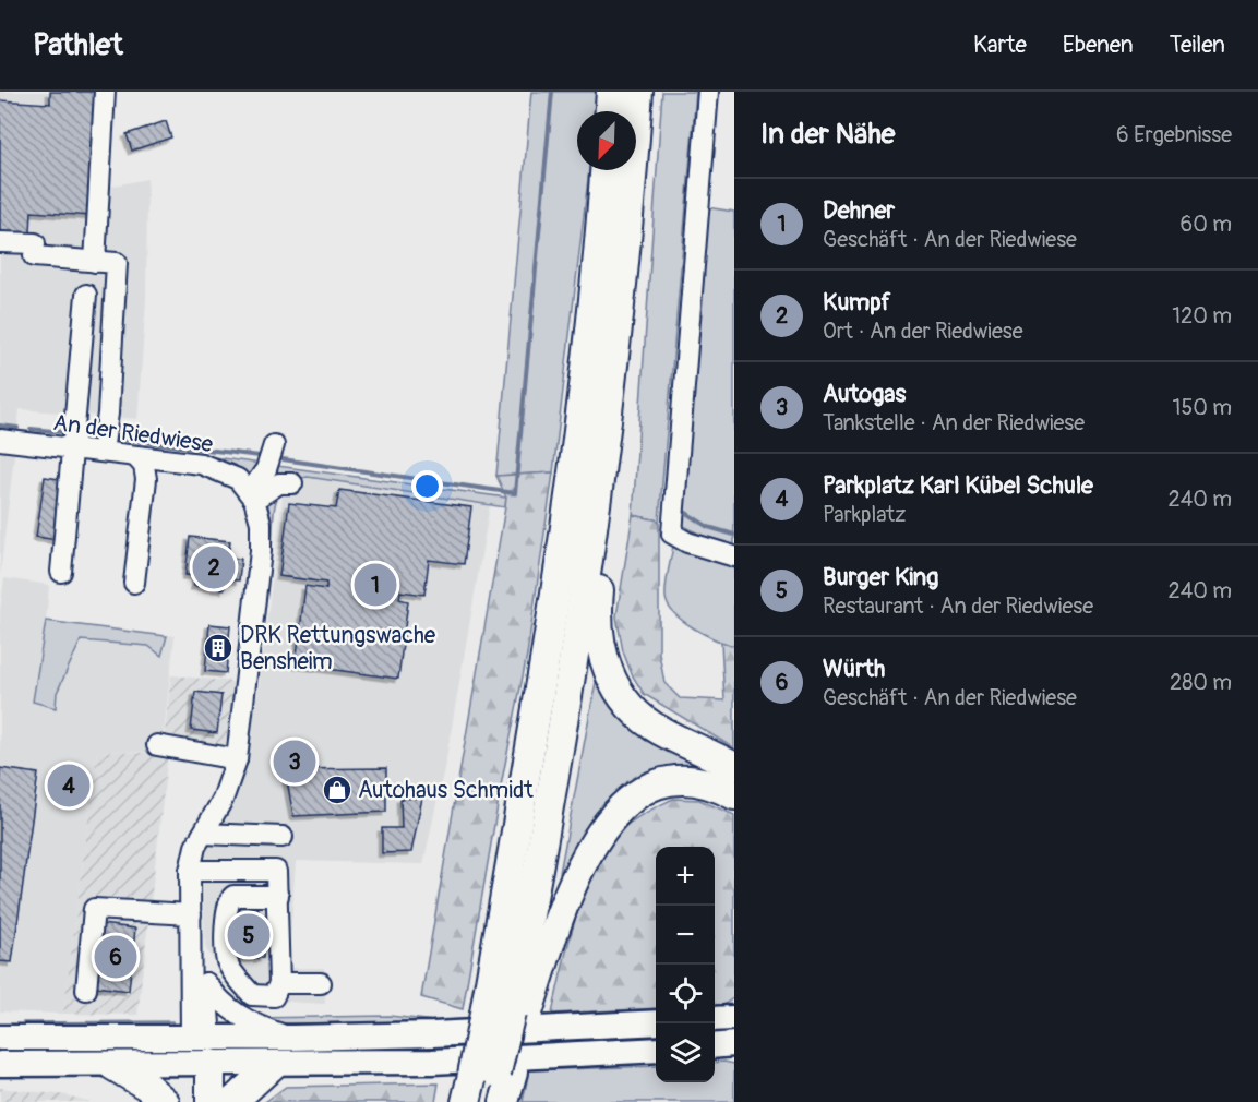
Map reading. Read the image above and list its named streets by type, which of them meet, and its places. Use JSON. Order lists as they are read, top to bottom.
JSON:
{
  "streets": {
    "street": ["An der Riedwiese"]
  },
  "places": {
    "building": ["DRK Rettungswache Bensheim"],
    "shop": ["Autohaus Schmidt"]
  },
  "north": "bottom left",
  "page": {
    "header": "Pathlet",
    "nav": ["Karte", "Ebenen", "Teilen"],
    "heading": ["In der Nähe", "6 Ergebnisse"],
    "list": [
      {
        "mark": "1",
        "name": "Dehner",
        "note": "Geschäft · An der Riedwiese",
        "value": "60 m"
      },
      {
        "mark": "2",
        "name": "Kumpf",
        "note": "Ort · An der Riedwiese",
        "value": "120 m"
      },
      {
        "mark": "3",
        "name": "Autogas",
        "note": "Tankstelle · An der Riedwiese",
        "value": "150 m"
      },
      {
        "mark": "4",
        "name": "Parkplatz Karl Kübel Schule",
        "note": "Parkplatz",
        "value": "240 m"
      },
      {
        "mark": "5",
        "name": "Burger King",
        "note": "Restaurant · An der Riedwiese",
        "value": "240 m"
      },
      {
        "mark": "6",
        "name": "Würth",
        "note": "Geschäft · An der Riedwiese",
        "value": "280 m"
      }
    ],
    "pins": [
      "2",
      "1",
      "3",
      "4",
      "5",
      "6"
    ],
    "map_buttons": ["+", "−"]
  }
}
